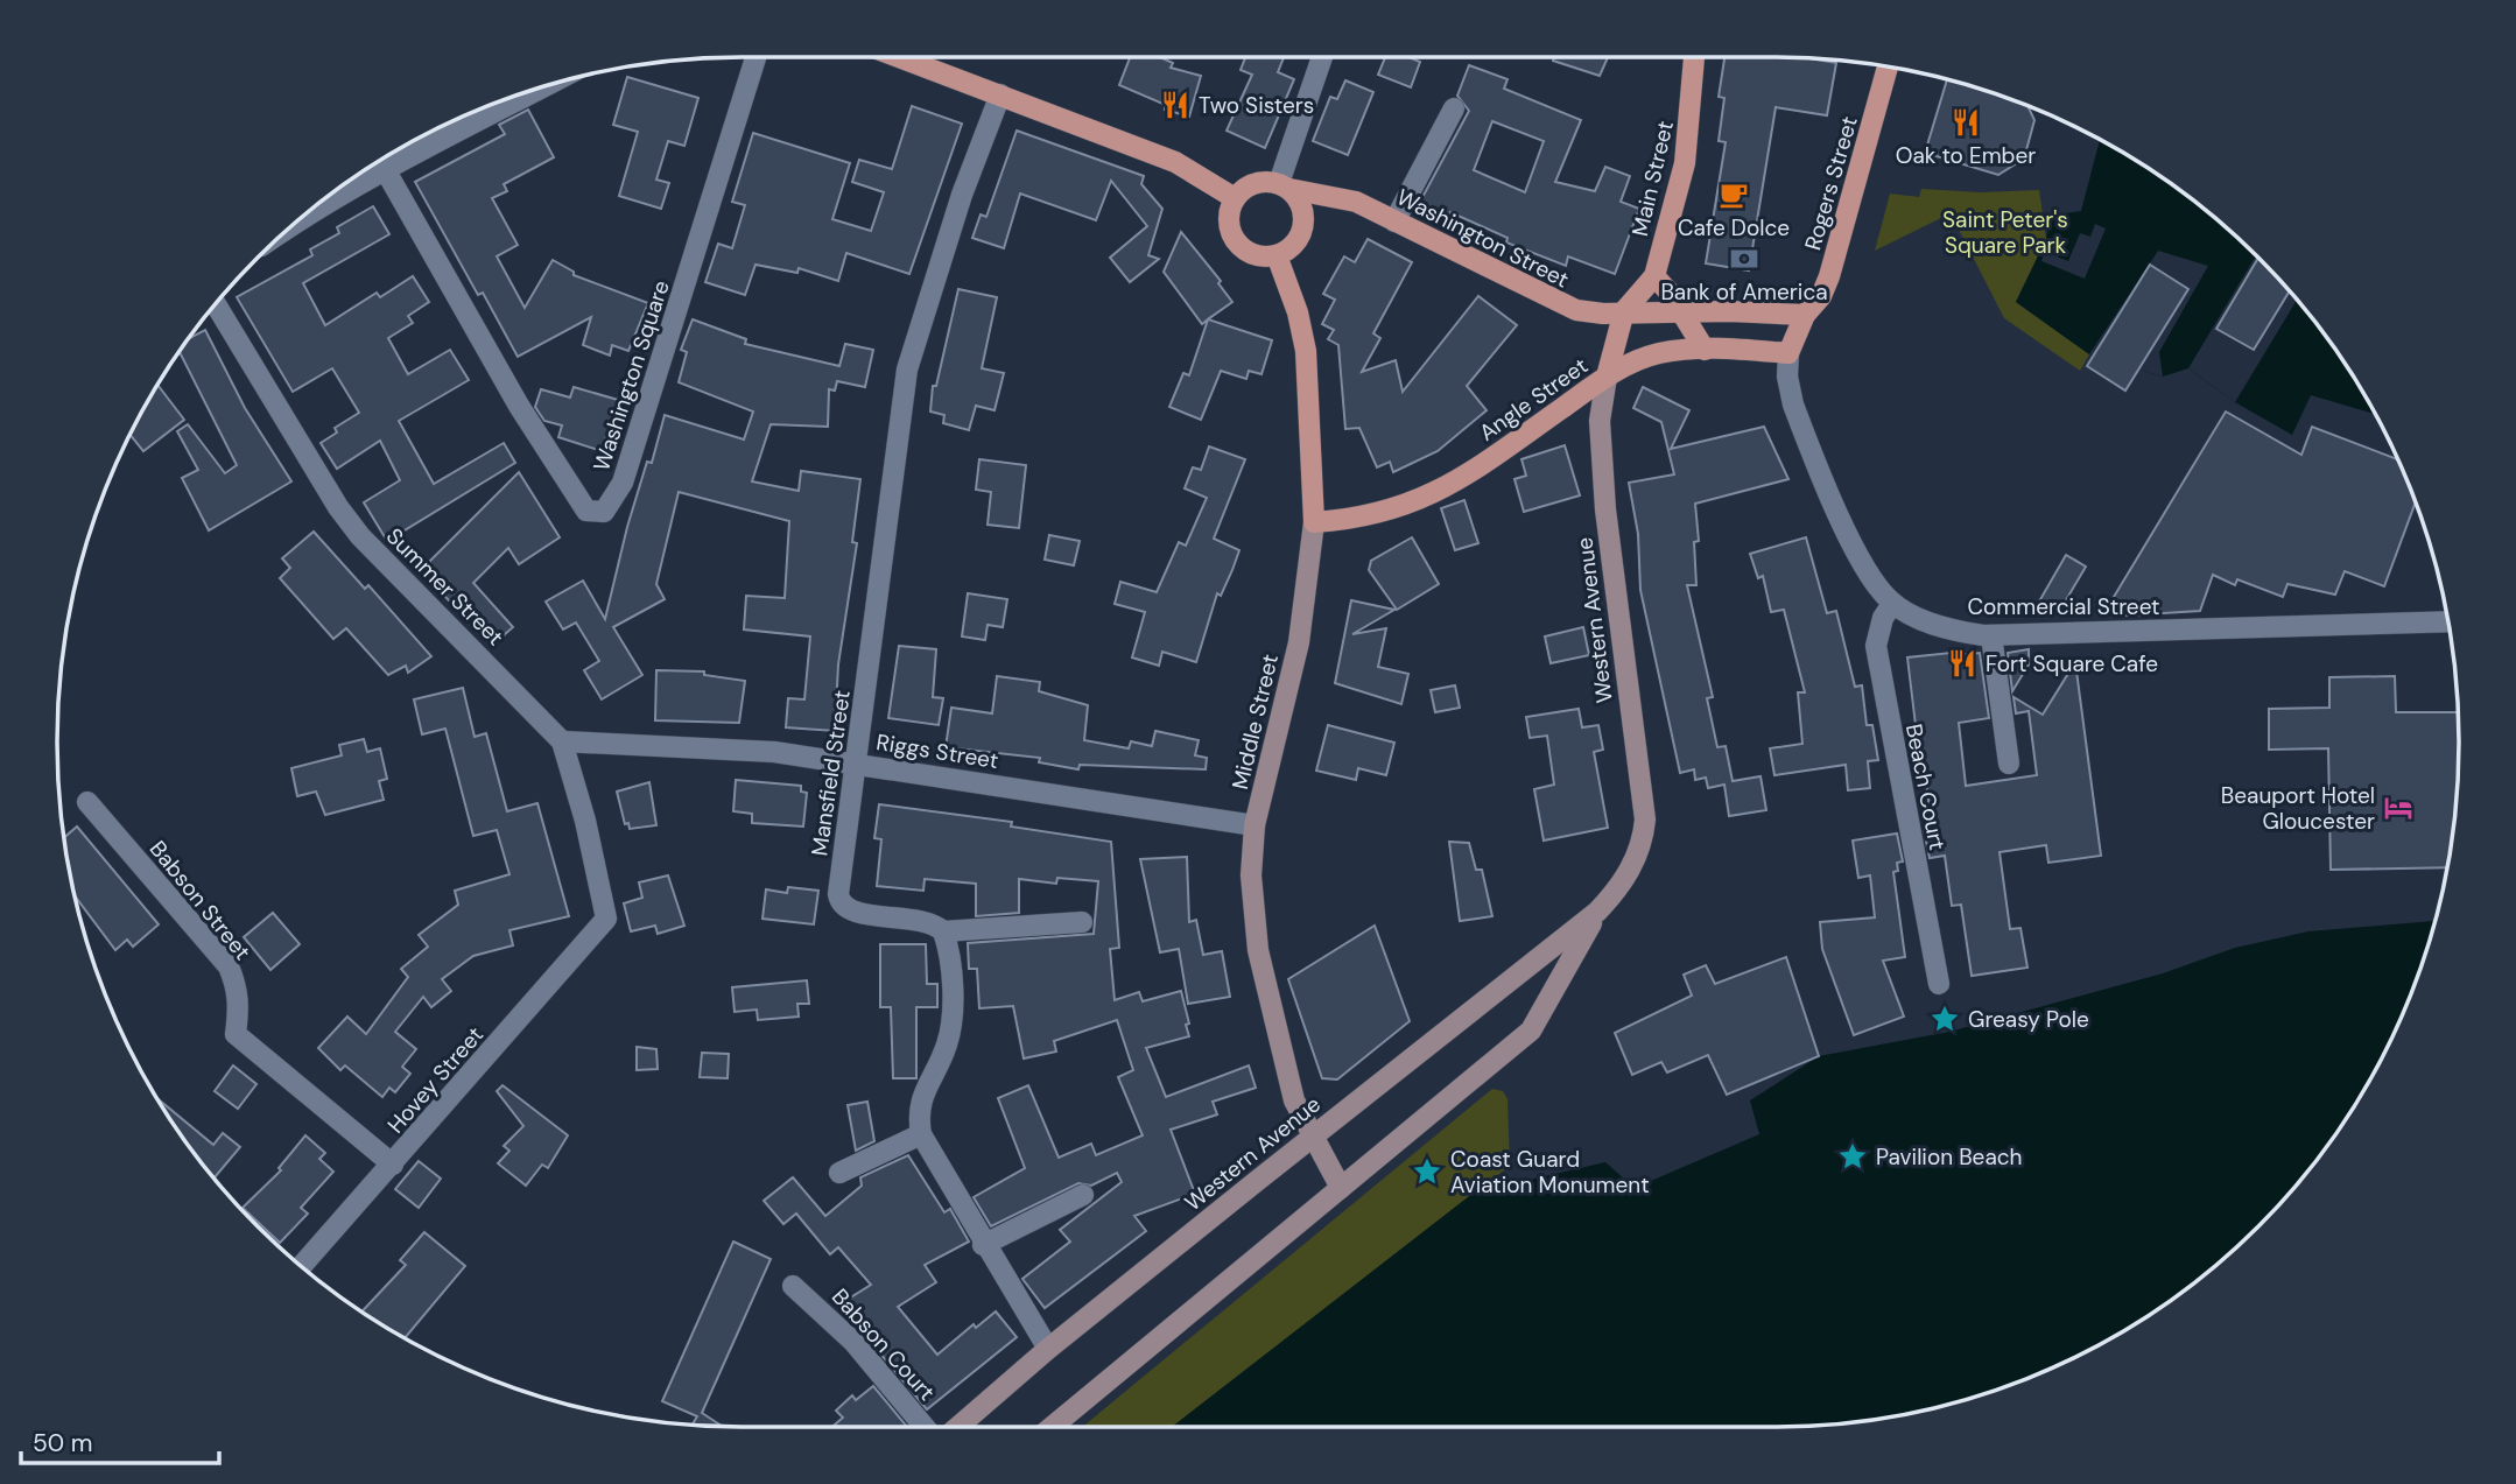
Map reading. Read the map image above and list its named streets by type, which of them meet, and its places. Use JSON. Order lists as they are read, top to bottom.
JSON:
{
  "streets": {
    "main road": [
      "Main Street",
      "Rogers Street",
      "Washington Street",
      "Angle Street",
      "Commercial Street",
      "Western Avenue",
      "Middle Street"
    ],
    "street": [
      "Washington Square",
      "Summer Street",
      "Riggs Street",
      "Mansfield Street",
      "Beach Court",
      "Babson Street",
      "Hovey Street",
      "Babson Court"
    ]
  },
  "crossings": [
    ["Main Street", "Washington Street"],
    ["Main Street", "Western Avenue"],
    ["Rogers Street", "Washington Street"],
    ["Rogers Street", "Commercial Street"],
    ["Washington Street", "Commercial Street"],
    ["Washington Street", "Western Avenue"],
    ["Washington Street", "Middle Street"],
    ["Angle Street", "Commercial Street"],
    ["Angle Street", "Western Avenue"],
    ["Angle Street", "Middle Street"],
    ["Summer Street", "Riggs Street"],
    ["Summer Street", "Hovey Street"],
    ["Commercial Street", "Beach Court"],
    ["Western Avenue", "Middle Street"],
    ["Middle Street", "Riggs Street"],
    ["Riggs Street", "Mansfield Street"],
    ["Babson Street", "Hovey Street"]
  ],
  "parks": ["Saint Peter's Square Park"],
  "places": {
    "restaurant": ["Two Sisters", "Oak to Ember", "Fort Square Cafe"],
    "cafe": ["Cafe Dolce"],
    "bank": ["Bank of America"],
    "hotel": ["Beauport Hotel Gloucester"],
    "place": ["Greasy Pole", "Pavilion Beach", "Coast Guard Aviation Monument"]
  },
  "scale_bar": "50 m"
}
